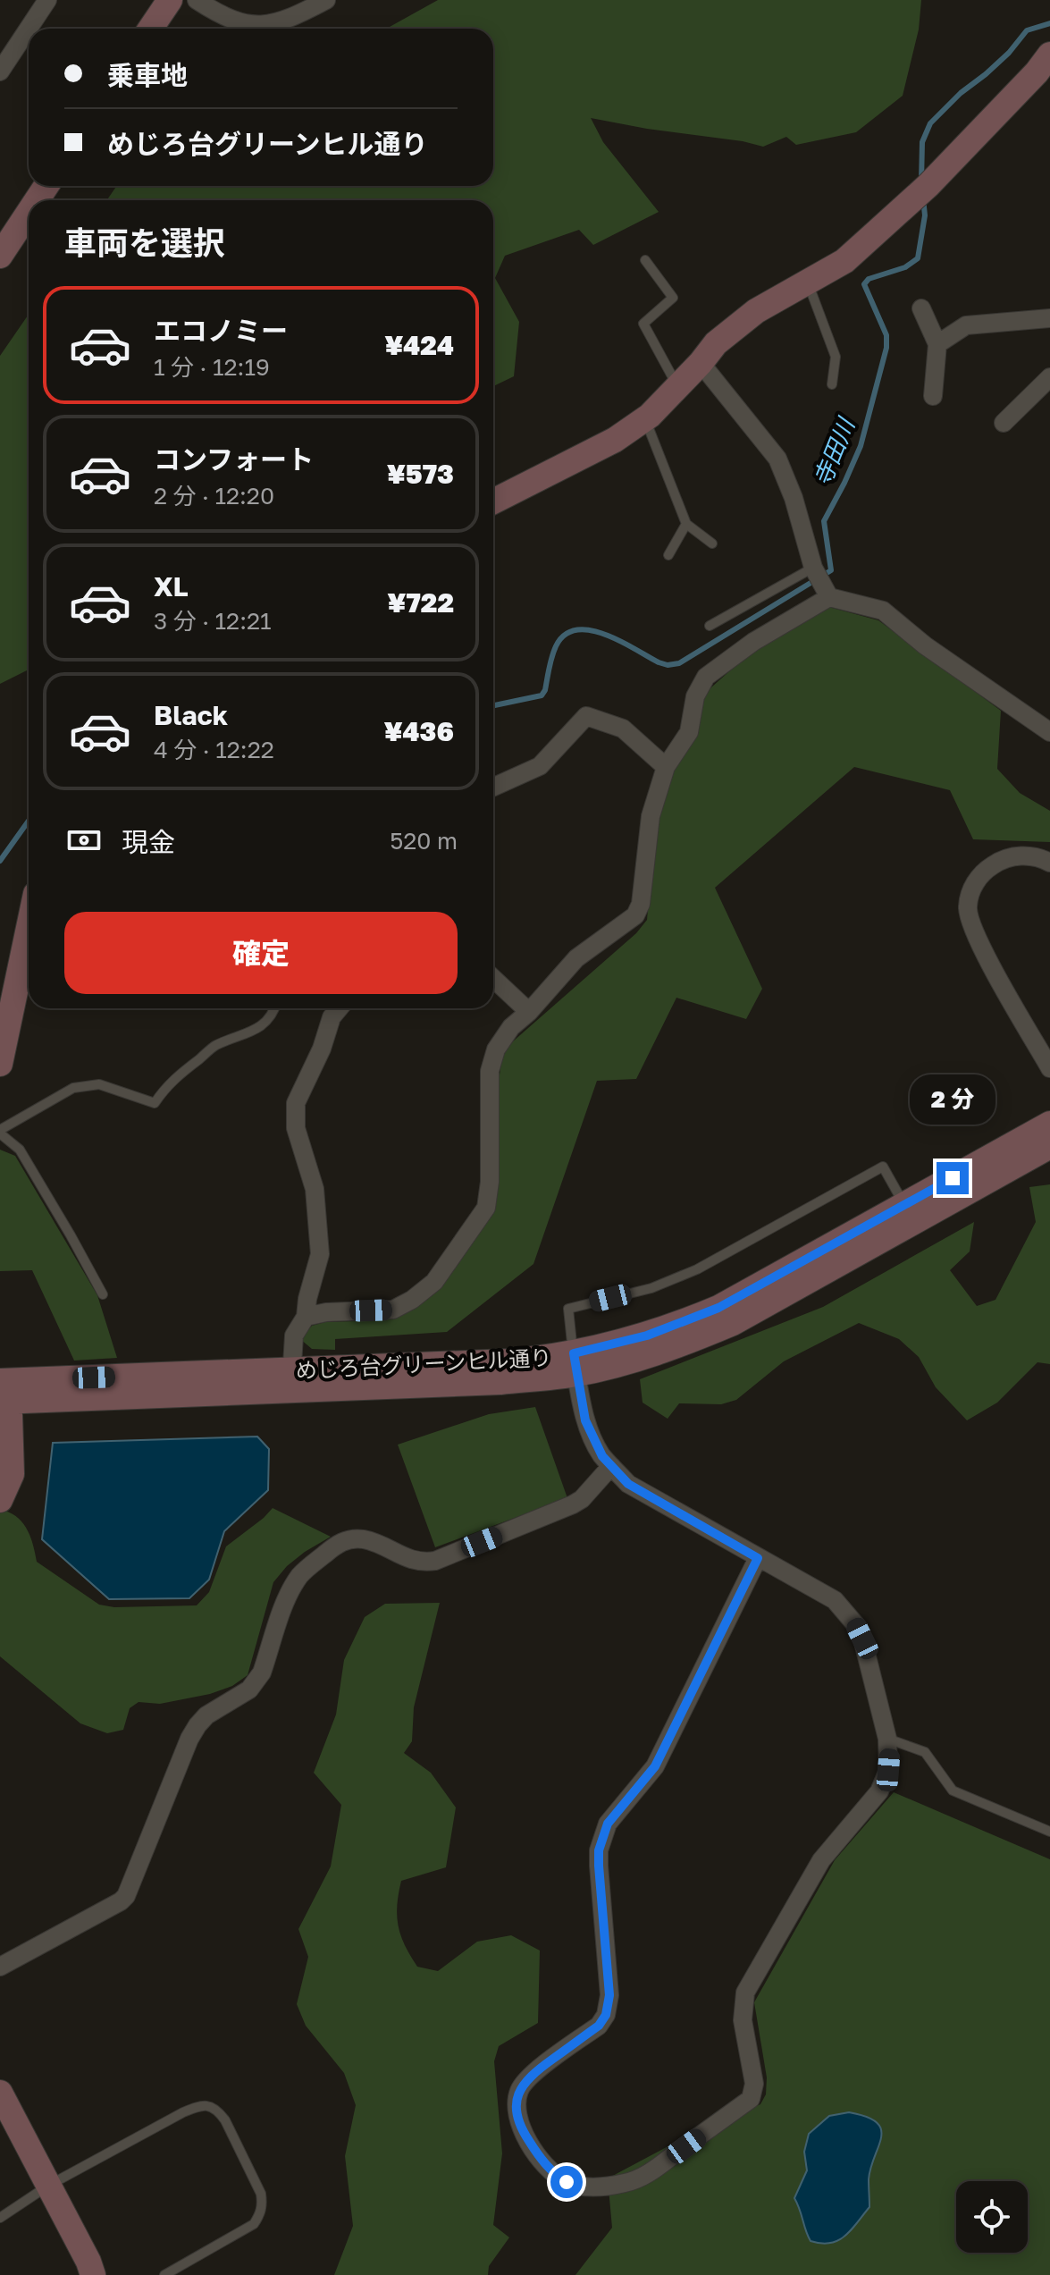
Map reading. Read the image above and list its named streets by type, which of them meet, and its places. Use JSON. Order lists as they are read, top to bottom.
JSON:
{
  "streets": {
    "street": ["めじろ台グリーンヒル通り"]
  },
  "water": ["寺田川"],
  "page": {
    "banner": ["乗車地", "めじろ台グリーンヒル通り"],
    "heading": "車両を選択",
    "list": [
      {
        "name": "エコノミー",
        "note": "1 分 · 12:19",
        "value": "¥424"
      },
      {
        "name": "コンフォート",
        "note": "2 分 · 12:20",
        "value": "¥573"
      },
      {
        "name": "XL",
        "note": "3 分 · 12:21",
        "value": "¥722"
      },
      {
        "name": "Black",
        "note": "4 分 · 12:22",
        "value": "¥436"
      }
    ],
    "pay": ["現金", "520 m"],
    "buttons": "確定",
    "bubble": "2 分"
  }
}
